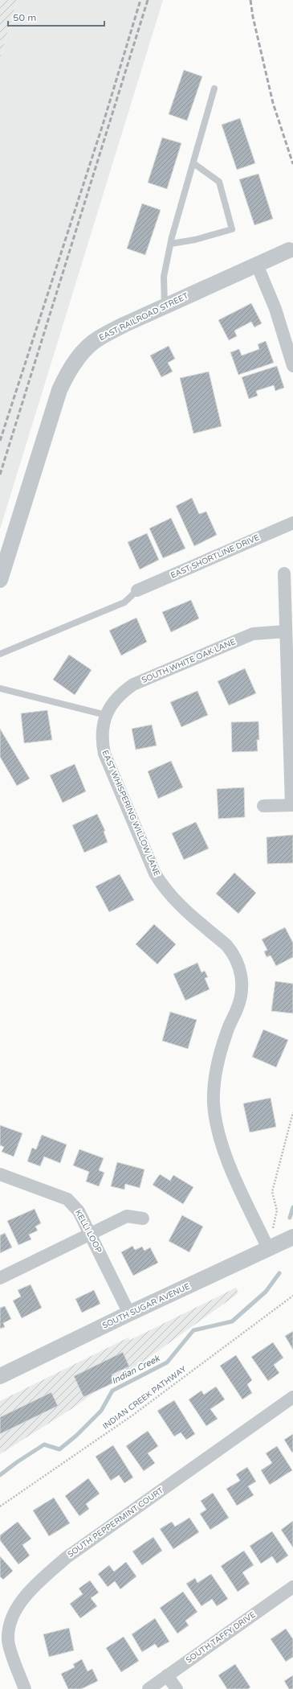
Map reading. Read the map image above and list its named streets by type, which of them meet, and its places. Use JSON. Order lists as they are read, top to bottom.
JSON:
{
  "streets": {
    "street": [
      "EAST RAILROAD STREET",
      "EAST SHORTLINE DRIVE",
      "SOUTH WHITE OAK LANE",
      "EAST WHISPERING WILLOW LANE",
      "KELLI LOOP",
      "SOUTH SUGAR AVENUE",
      "SOUTH PEPPERMINT COURT",
      "SOUTH TAFFY DRIVE"
    ],
    "path": ["INDIAN CREEK PATHWAY"]
  },
  "crossings": [
    ["SOUTH WHITE OAK LANE", "EAST WHISPERING WILLOW LANE"],
    ["EAST WHISPERING WILLOW LANE", "SOUTH SUGAR AVENUE"],
    ["KELLI LOOP", "SOUTH SUGAR AVENUE"]
  ],
  "water": ["Indian Creek"],
  "scale_bar": "50 m"
}
